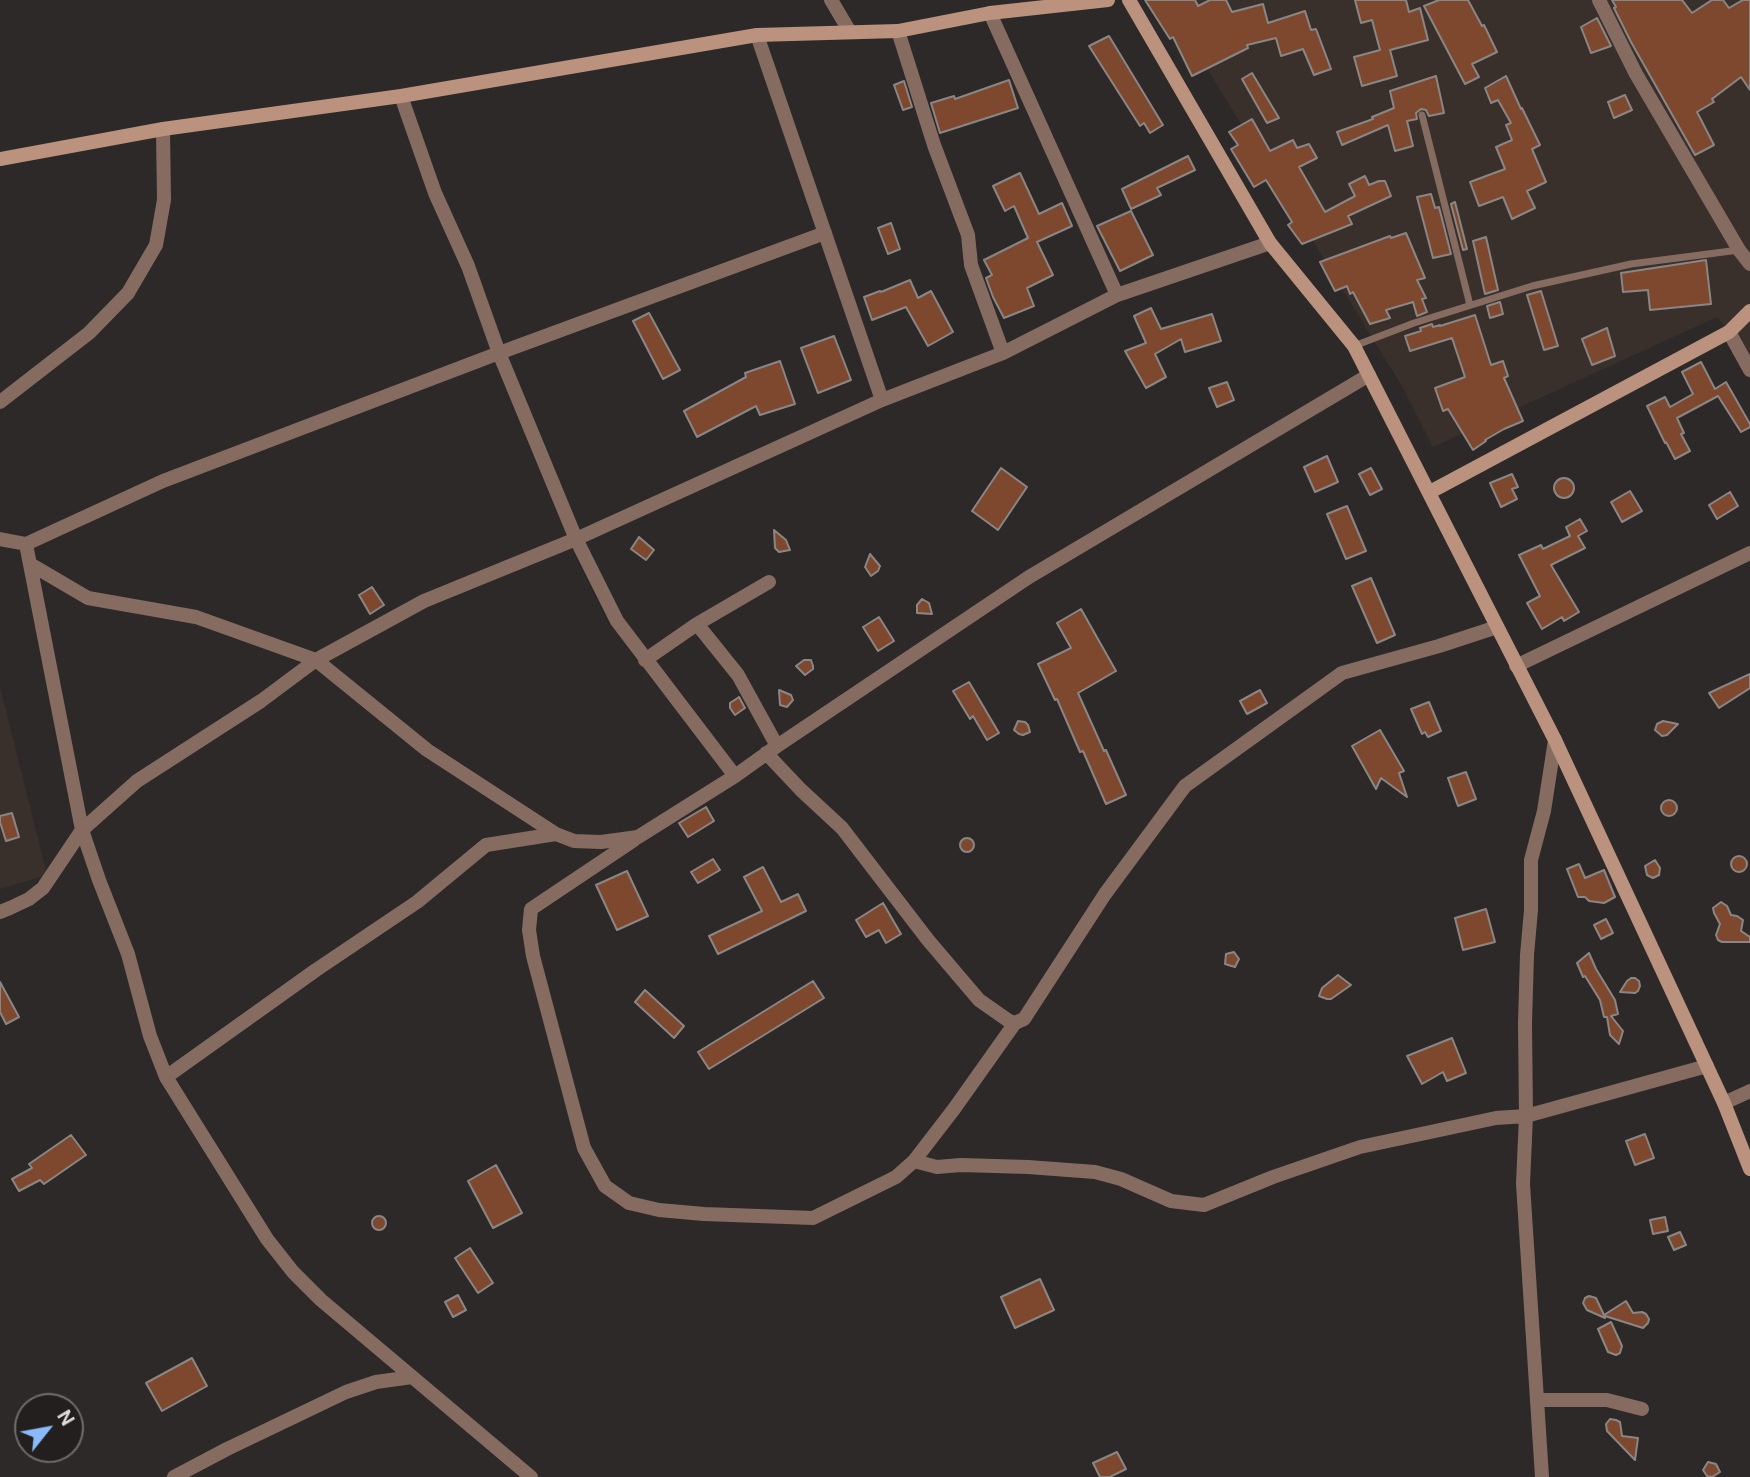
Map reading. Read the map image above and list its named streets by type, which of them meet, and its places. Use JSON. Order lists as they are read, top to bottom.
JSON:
{
  "north": "top right"
}
